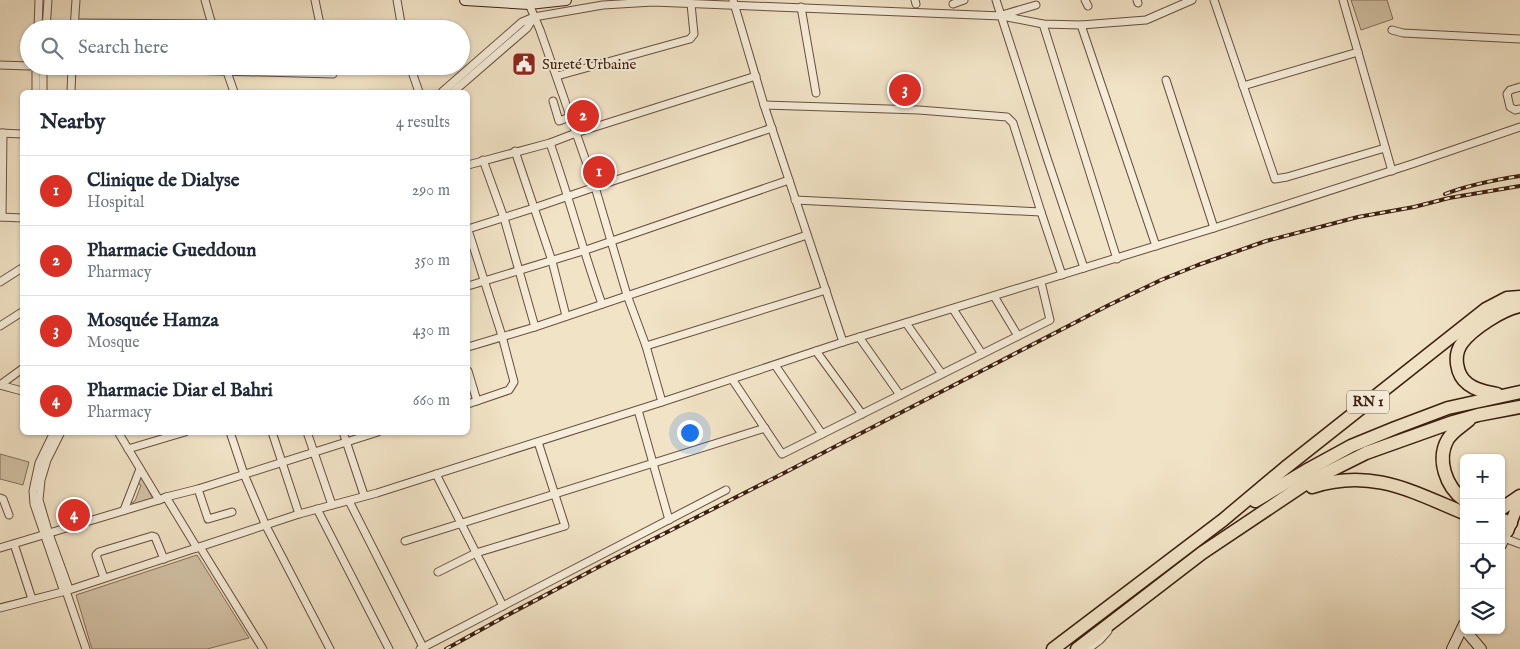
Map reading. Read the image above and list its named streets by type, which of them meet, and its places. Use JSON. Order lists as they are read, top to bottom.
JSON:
{
  "streets": {
    "highway": ["RN 1"]
  },
  "places": {
    "public building": ["Sureté Urbaine"]
  },
  "page": {
    "search": "Search here",
    "pins": [
      "3",
      "2",
      "1",
      "4"
    ],
    "heading": ["Nearby", "4 results"],
    "list": [
      {
        "mark": "1",
        "name": "Clinique de Dialyse",
        "note": "Hospital",
        "value": "290 m"
      },
      {
        "mark": "2",
        "name": "Pharmacie Gueddoun",
        "note": "Pharmacy",
        "value": "350 m"
      },
      {
        "mark": "3",
        "name": "Mosquée Hamza",
        "note": "Mosque",
        "value": "430 m"
      },
      {
        "mark": "4",
        "name": "Pharmacie Diar el Bahri",
        "note": "Pharmacy",
        "value": "660 m"
      }
    ],
    "map_buttons": ["+", "−"]
  }
}
